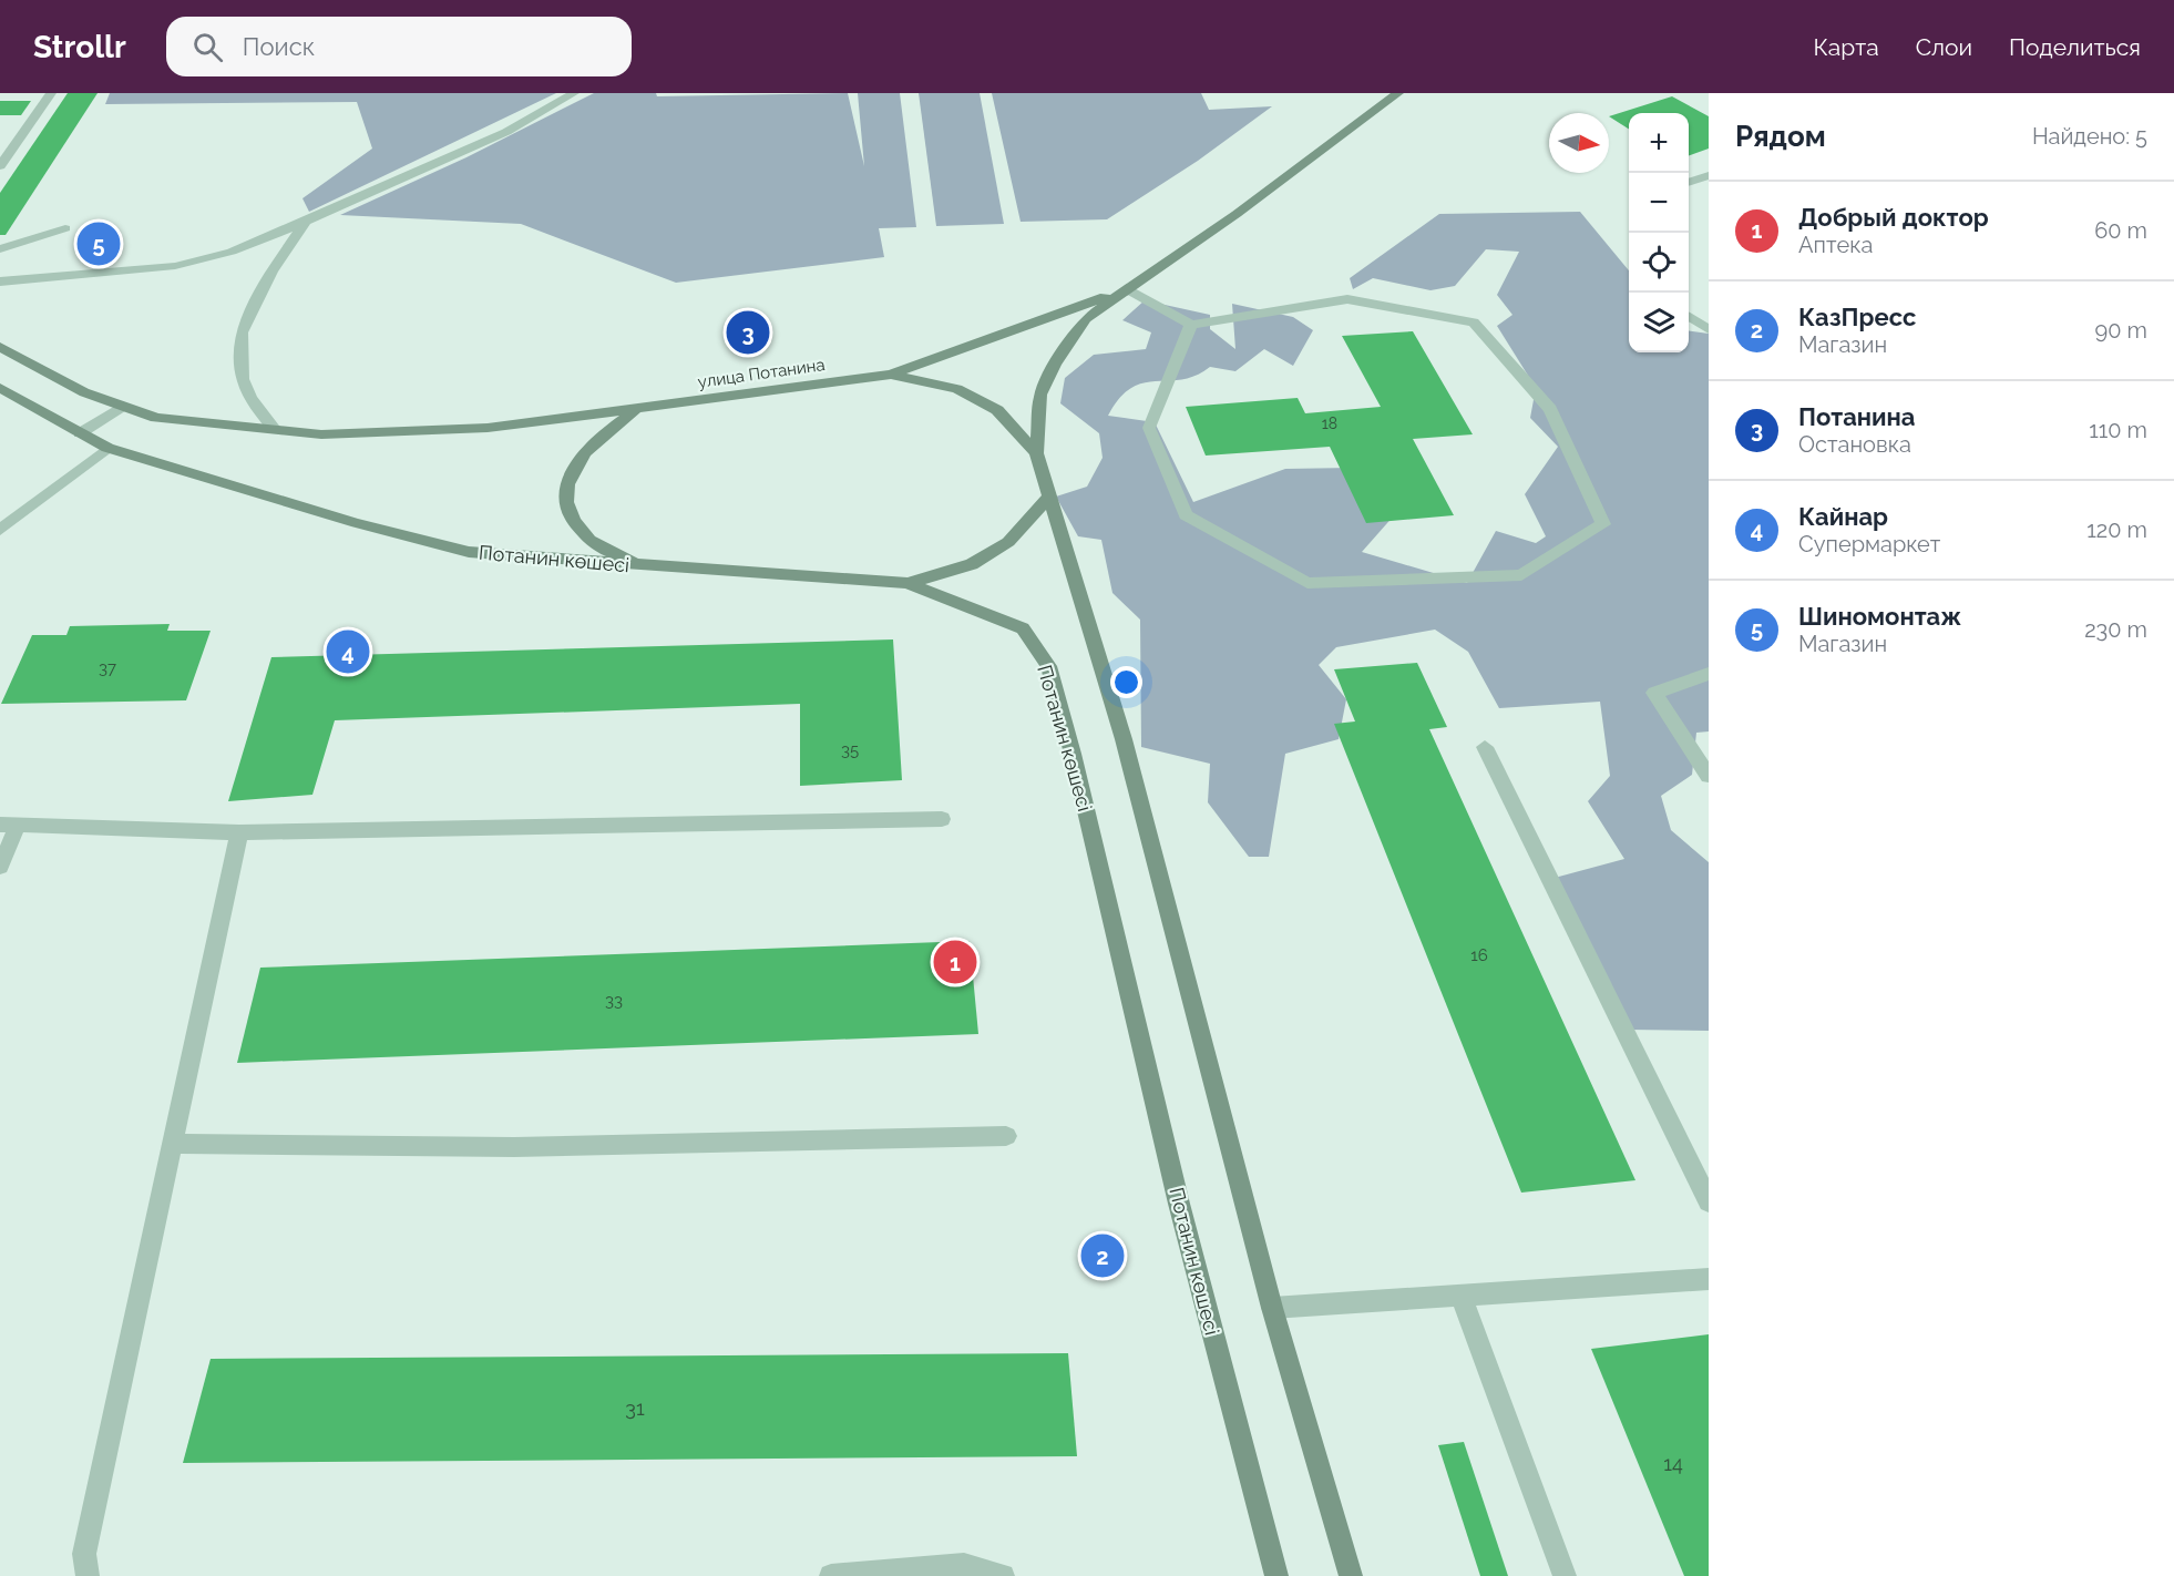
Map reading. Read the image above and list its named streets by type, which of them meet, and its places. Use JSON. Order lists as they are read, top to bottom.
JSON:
{
  "streets": {
    "main road": ["улица Потанина", "Потанин көшесі"]
  },
  "house_numbers": [
    "18",
    "37",
    "35",
    "16",
    "33",
    "31",
    "14"
  ],
  "north": "right",
  "page": {
    "header": "Strollr",
    "search": "Поиск",
    "nav": ["Карта", "Слои", "Поделиться"],
    "heading": ["Рядом", "Найдено: 5"],
    "map_buttons": ["+", "−"],
    "list": [
      {
        "mark": "1",
        "name": "Добрый доктор",
        "note": "Аптека",
        "value": "60 m"
      },
      {
        "mark": "2",
        "name": "КазПресс",
        "note": "Магазин",
        "value": "90 m"
      },
      {
        "mark": "3",
        "name": "Потанина",
        "note": "Остановка",
        "value": "110 m"
      },
      {
        "mark": "4",
        "name": "Кайнар",
        "note": "Супермаркет",
        "value": "120 m"
      },
      {
        "mark": "5",
        "name": "Шиномонтаж",
        "note": "Магазин",
        "value": "230 m"
      }
    ],
    "pins": [
      "5",
      "3",
      "4",
      "1",
      "2"
    ]
  }
}
